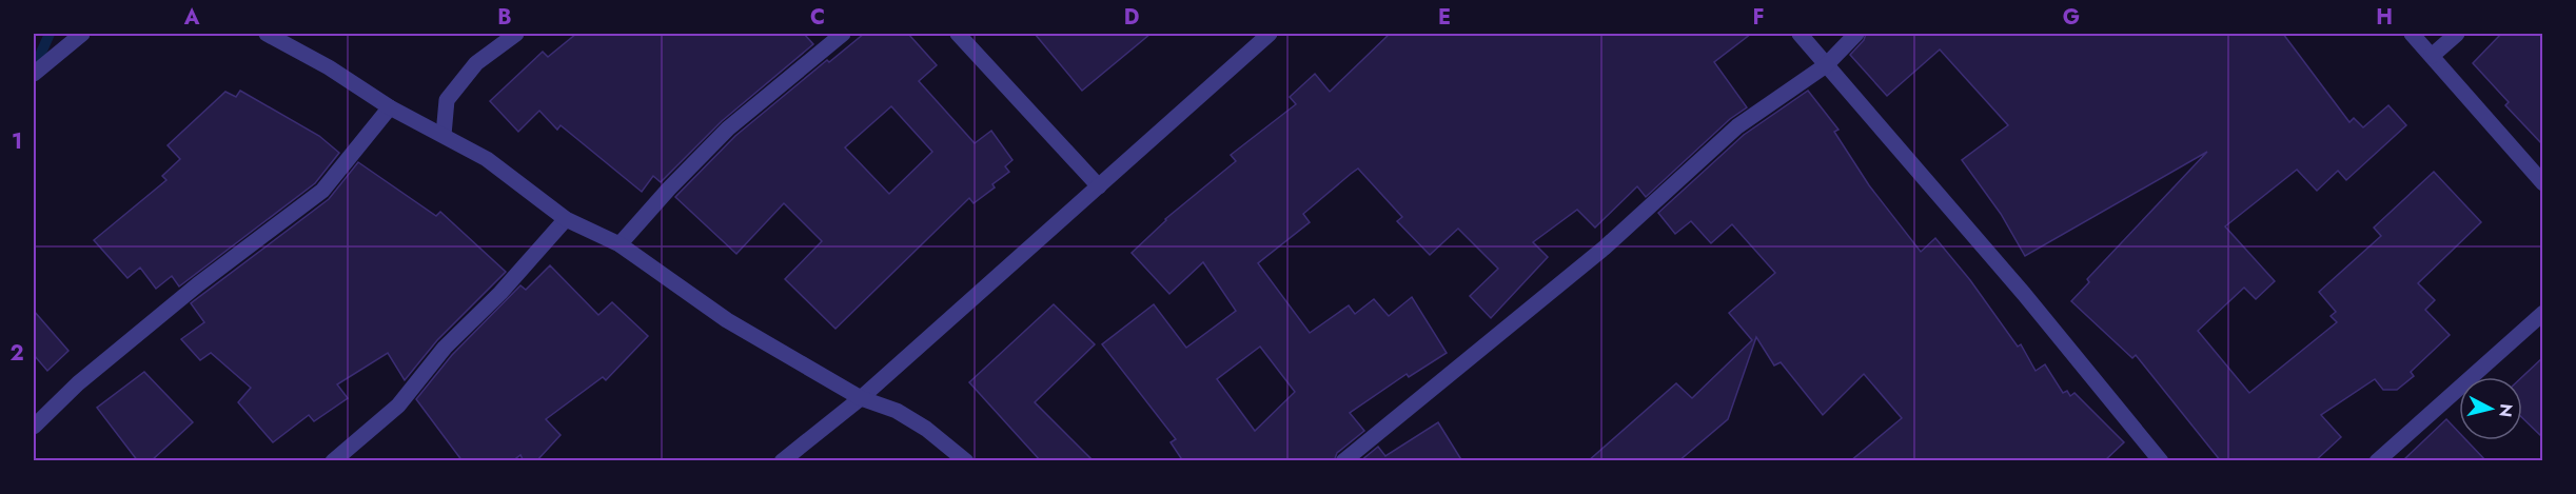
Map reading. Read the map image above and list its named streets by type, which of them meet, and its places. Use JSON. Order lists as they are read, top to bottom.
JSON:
{
  "north": "right",
  "grid": {
    "columns": [
      "A",
      "B",
      "C",
      "D",
      "E",
      "F",
      "G",
      "H"
    ],
    "rows": ["1", "2"]
  }
}
